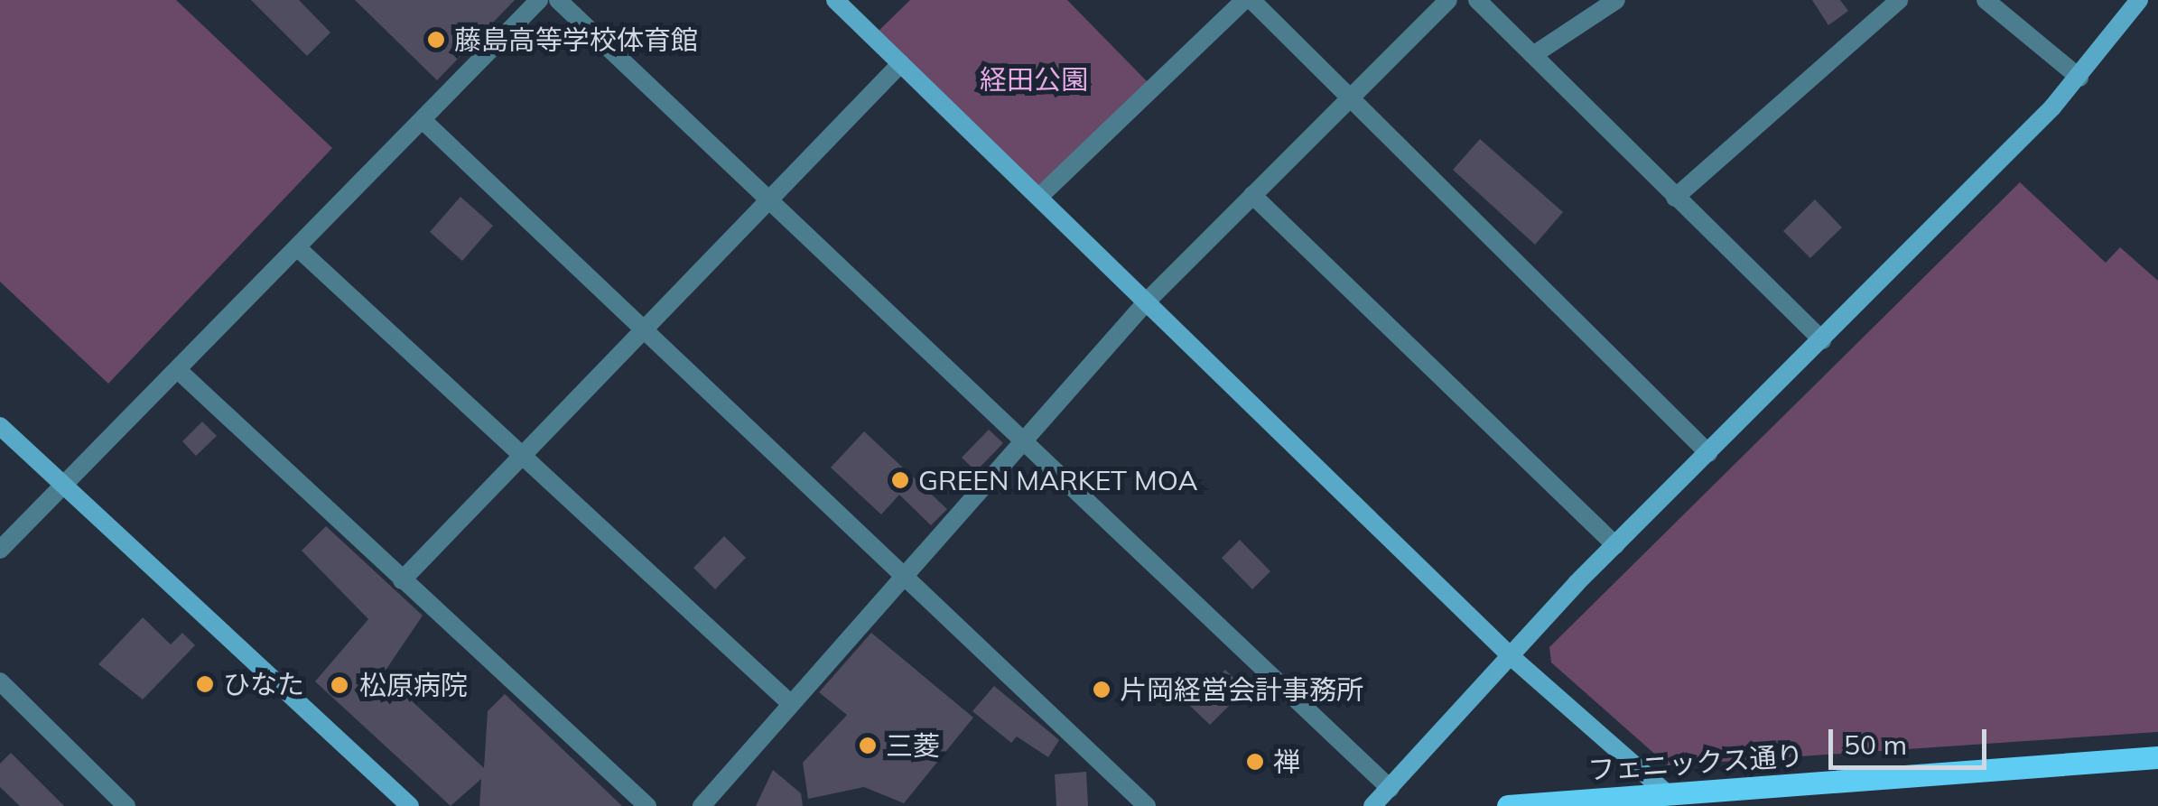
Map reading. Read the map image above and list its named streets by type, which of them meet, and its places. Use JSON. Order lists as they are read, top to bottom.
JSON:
{
  "streets": {
    "main road": ["フェニックス通り"]
  },
  "parks": ["経田公園"],
  "places": [
    "藤島高等学校体育館",
    "GREEN MARKET MOA",
    "ひなた",
    "松原病院",
    "片岡経営会計事務所",
    "三菱",
    "禅"
  ],
  "scale_bar": "50 m"
}
